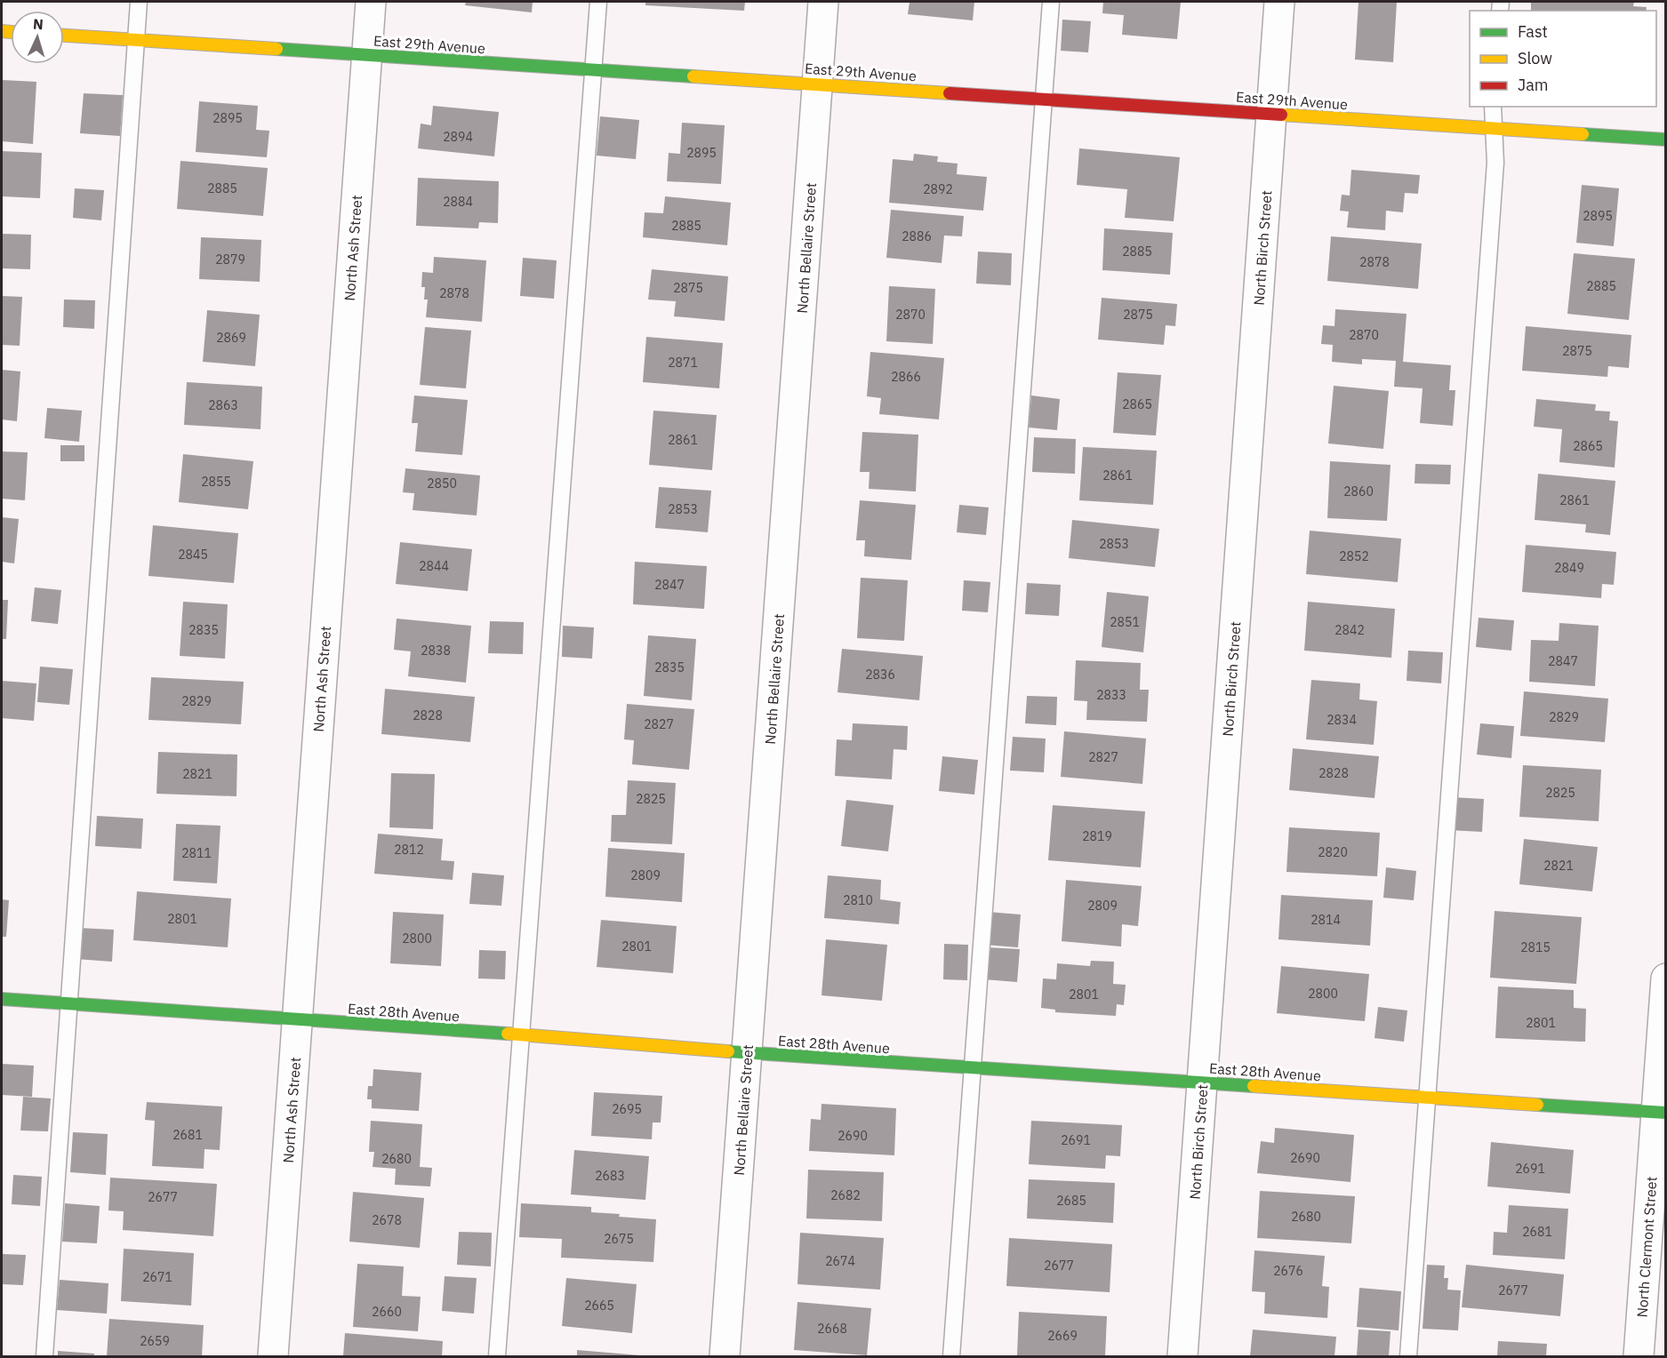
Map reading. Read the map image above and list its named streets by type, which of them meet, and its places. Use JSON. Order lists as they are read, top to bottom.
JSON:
{
  "streets": {
    "street": [
      "East 29th Avenue",
      "North Ash Street",
      "North Bellaire Street",
      "North Birch Street",
      "East 28th Avenue",
      "North Clermont Street"
    ]
  },
  "crossings": [
    ["East 29th Avenue", "North Ash Street"],
    ["East 29th Avenue", "North Bellaire Street"],
    ["East 29th Avenue", "North Birch Street"],
    ["North Ash Street", "East 28th Avenue"],
    ["North Bellaire Street", "East 28th Avenue"],
    ["North Birch Street", "East 28th Avenue"],
    ["East 28th Avenue", "North Clermont Street"]
  ],
  "house_numbers": [
    "2895",
    "2894",
    "2895",
    "2885",
    "2892",
    "2884",
    "2895",
    "2885",
    "2886",
    "2885",
    "2879",
    "2878",
    "2885",
    "2875",
    "2878",
    "2870",
    "2875",
    "2870",
    "2869",
    "2875",
    "2871",
    "2866",
    "2865",
    "2863",
    "2861",
    "2865",
    "2861",
    "2855",
    "2850",
    "2860",
    "2861",
    "2853",
    "2853",
    "2845",
    "2852",
    "2844",
    "2849",
    "2847",
    "2851",
    "2835",
    "2842",
    "2838",
    "2847",
    "2835",
    "2836",
    "2833",
    "2829",
    "2828",
    "2829",
    "2834",
    "2827",
    "2827",
    "2828",
    "2821",
    "2825",
    "2825",
    "2819",
    "2812",
    "2820",
    "2811",
    "2821",
    "2809",
    "2810",
    "2809",
    "2801",
    "2814",
    "2800",
    "2801",
    "2815",
    "2800",
    "2801",
    "2801",
    "2695",
    "2681",
    "2690",
    "2691",
    "2690",
    "2680",
    "2691",
    "2683",
    "2682",
    "2677",
    "2685",
    "2680",
    "2678",
    "2681",
    "2675",
    "2674",
    "2677",
    "2676",
    "2671",
    "2677",
    "2665",
    "2660",
    "2668",
    "2669",
    "2659"
  ],
  "legend": ["Fast", "Slow", "Jam"],
  "north": "top"
}
